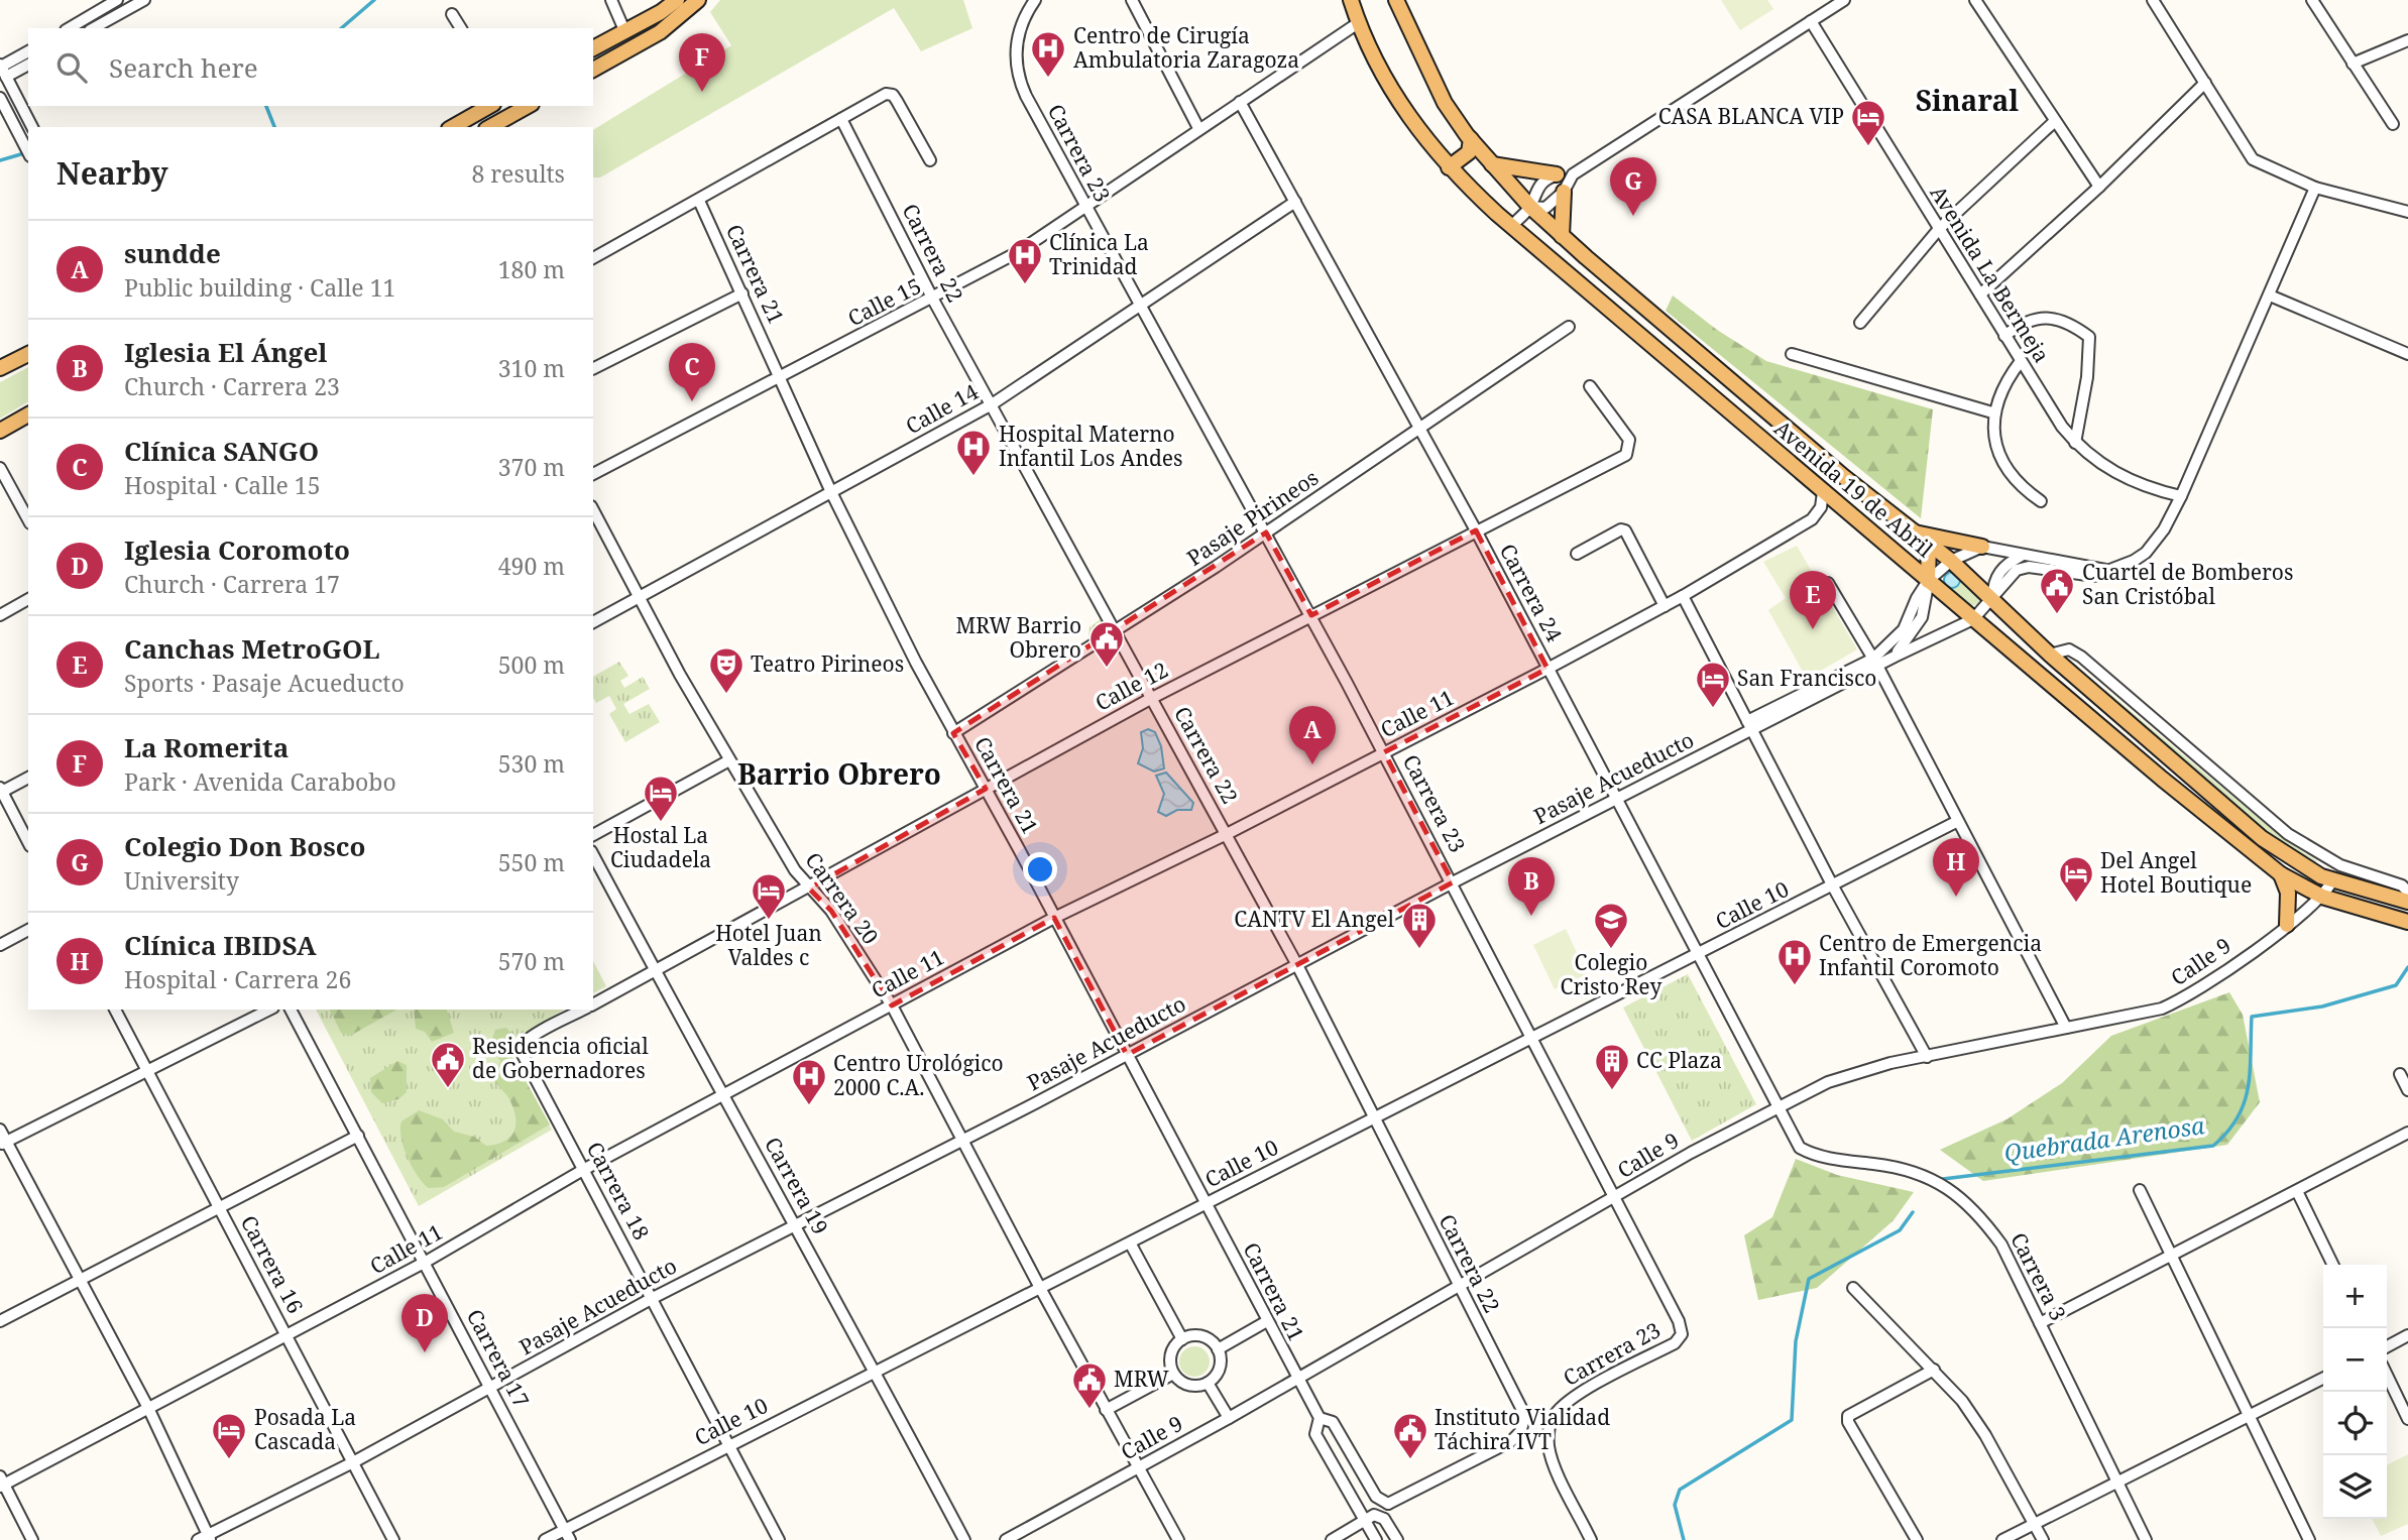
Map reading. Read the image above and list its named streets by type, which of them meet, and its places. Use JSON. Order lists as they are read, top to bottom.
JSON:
{
  "streets": {
    "main road": ["Avenida 19 de Abril"],
    "street": [
      "Carrera 23",
      "Carrera 22",
      "Carrera 21",
      "Avenida La Bermeja",
      "Calle 15",
      "Calle 14",
      "Pasaje Pirineos",
      "Carrera 24",
      "Calle 12",
      "Calle 11",
      "Pasaje Acueducto",
      "Carrera 20",
      "Calle 10",
      "Calle 9",
      "Carrera 19",
      "Carrera 18",
      "Carrera 16",
      "Carrera 3",
      "Carrera 17"
    ]
  },
  "crossings": [
    ["Carrera 23", "Calle 15"],
    ["Carrera 23", "Calle 14"],
    ["Carrera 23", "Pasaje Pirineos"],
    ["Carrera 23", "Calle 12"],
    ["Carrera 23", "Calle 11"],
    ["Carrera 23", "Pasaje Acueducto"],
    ["Carrera 23", "Calle 10"],
    ["Carrera 23", "Calle 9"],
    ["Carrera 22", "Carrera 21"],
    ["Carrera 22", "Calle 15"],
    ["Carrera 22", "Calle 14"],
    ["Carrera 22", "Pasaje Pirineos"],
    ["Carrera 22", "Calle 12"],
    ["Carrera 22", "Calle 11"],
    ["Carrera 22", "Pasaje Acueducto"],
    ["Carrera 22", "Calle 10"],
    ["Carrera 22", "Calle 9"],
    ["Carrera 21", "Calle 15"],
    ["Carrera 21", "Calle 14"],
    ["Carrera 21", "Pasaje Pirineos"],
    ["Carrera 21", "Calle 12"],
    ["Carrera 21", "Calle 11"],
    ["Carrera 21", "Pasaje Acueducto"],
    ["Carrera 21", "Calle 10"],
    ["Carrera 21", "Calle 9"],
    ["Calle 15", "Avenida 19 de Abril"],
    ["Calle 15", "Carrera 24"],
    ["Calle 14", "Carrera 24"],
    ["Calle 14", "Carrera 20"],
    ["Avenida 19 de Abril", "Calle 11"],
    ["Avenida 19 de Abril", "Pasaje Acueducto"],
    ["Avenida 19 de Abril", "Calle 9"],
    ["Pasaje Pirineos", "Carrera 24"],
    ["Carrera 24", "Calle 12"],
    ["Carrera 24", "Calle 11"],
    ["Carrera 24", "Pasaje Acueducto"],
    ["Carrera 24", "Calle 10"],
    ["Carrera 24", "Calle 9"],
    ["Carrera 24", "Carrera 3"],
    ["Calle 12", "Carrera 20"],
    ["Calle 12", "Carrera 19"],
    ["Calle 12", "Carrera 18"],
    ["Calle 11", "Carrera 20"],
    ["Calle 11", "Carrera 19"],
    ["Calle 11", "Carrera 18"],
    ["Calle 11", "Carrera 16"],
    ["Calle 11", "Carrera 17"],
    ["Pasaje Acueducto", "Carrera 20"],
    ["Pasaje Acueducto", "Carrera 19"],
    ["Pasaje Acueducto", "Carrera 18"],
    ["Pasaje Acueducto", "Carrera 16"],
    ["Pasaje Acueducto", "Carrera 17"],
    ["Carrera 20", "Calle 10"],
    ["Carrera 20", "Calle 9"],
    ["Calle 10", "Carrera 19"],
    ["Calle 10", "Carrera 18"],
    ["Calle 10", "Carrera 17"],
    ["Calle 9", "Carrera 3"]
  ],
  "districts": ["Sinaral", "Barrio Obrero"],
  "water": ["Quebrada Arenosa"],
  "places": {
    "hospital": [
      "Centro de Cirugía Ambulatoria Zaragoza",
      "Clínica La Trinidad",
      "Hospital Materno Infantil Los Andes",
      "Centro de Emergencia Infantil Coromoto",
      "Centro Urológico 2000 C.A."
    ],
    "hotel": [
      "CASA BLANCA VIP",
      "San Francisco",
      "Hostal La Ciudadela",
      "Del Angel Hotel Boutique",
      "Hotel Juan Valdes c",
      "Posada La Cascada"
    ],
    "public building": [
      "Cuartel de Bomberos San Cristóbal",
      "MRW Barrio Obrero",
      "Residencia oficial de Gobernadores",
      "MRW",
      "Instituto Vialidad Táchira IVT"
    ],
    "theatre": ["Teatro Pirineos"],
    "building": ["CANTV El Angel", "CC Plaza"],
    "school or university": ["Colegio Cristo Rey"]
  },
  "page": {
    "search": "Search here",
    "pins": [
      "F",
      "G",
      "C",
      "E",
      "A",
      "H",
      "B",
      "D"
    ],
    "heading": ["Nearby", "8 results"],
    "list": [
      {
        "mark": "A",
        "name": "sundde",
        "note": "Public building · Calle 11",
        "value": "180 m"
      },
      {
        "mark": "B",
        "name": "Iglesia El Ángel",
        "note": "Church · Carrera 23",
        "value": "310 m"
      },
      {
        "mark": "C",
        "name": "Clínica SANGO",
        "note": "Hospital · Calle 15",
        "value": "370 m"
      },
      {
        "mark": "D",
        "name": "Iglesia Coromoto",
        "note": "Church · Carrera 17",
        "value": "490 m"
      },
      {
        "mark": "E",
        "name": "Canchas MetroGOL",
        "note": "Sports · Pasaje Acueducto",
        "value": "500 m"
      },
      {
        "mark": "F",
        "name": "La Romerita",
        "note": "Park · Avenida Carabobo",
        "value": "530 m"
      },
      {
        "mark": "G",
        "name": "Colegio Don Bosco",
        "note": "University",
        "value": "550 m"
      },
      {
        "mark": "H",
        "name": "Clínica IBIDSA",
        "note": "Hospital · Carrera 26",
        "value": "570 m"
      }
    ],
    "map_buttons": ["+", "−"]
  }
}
